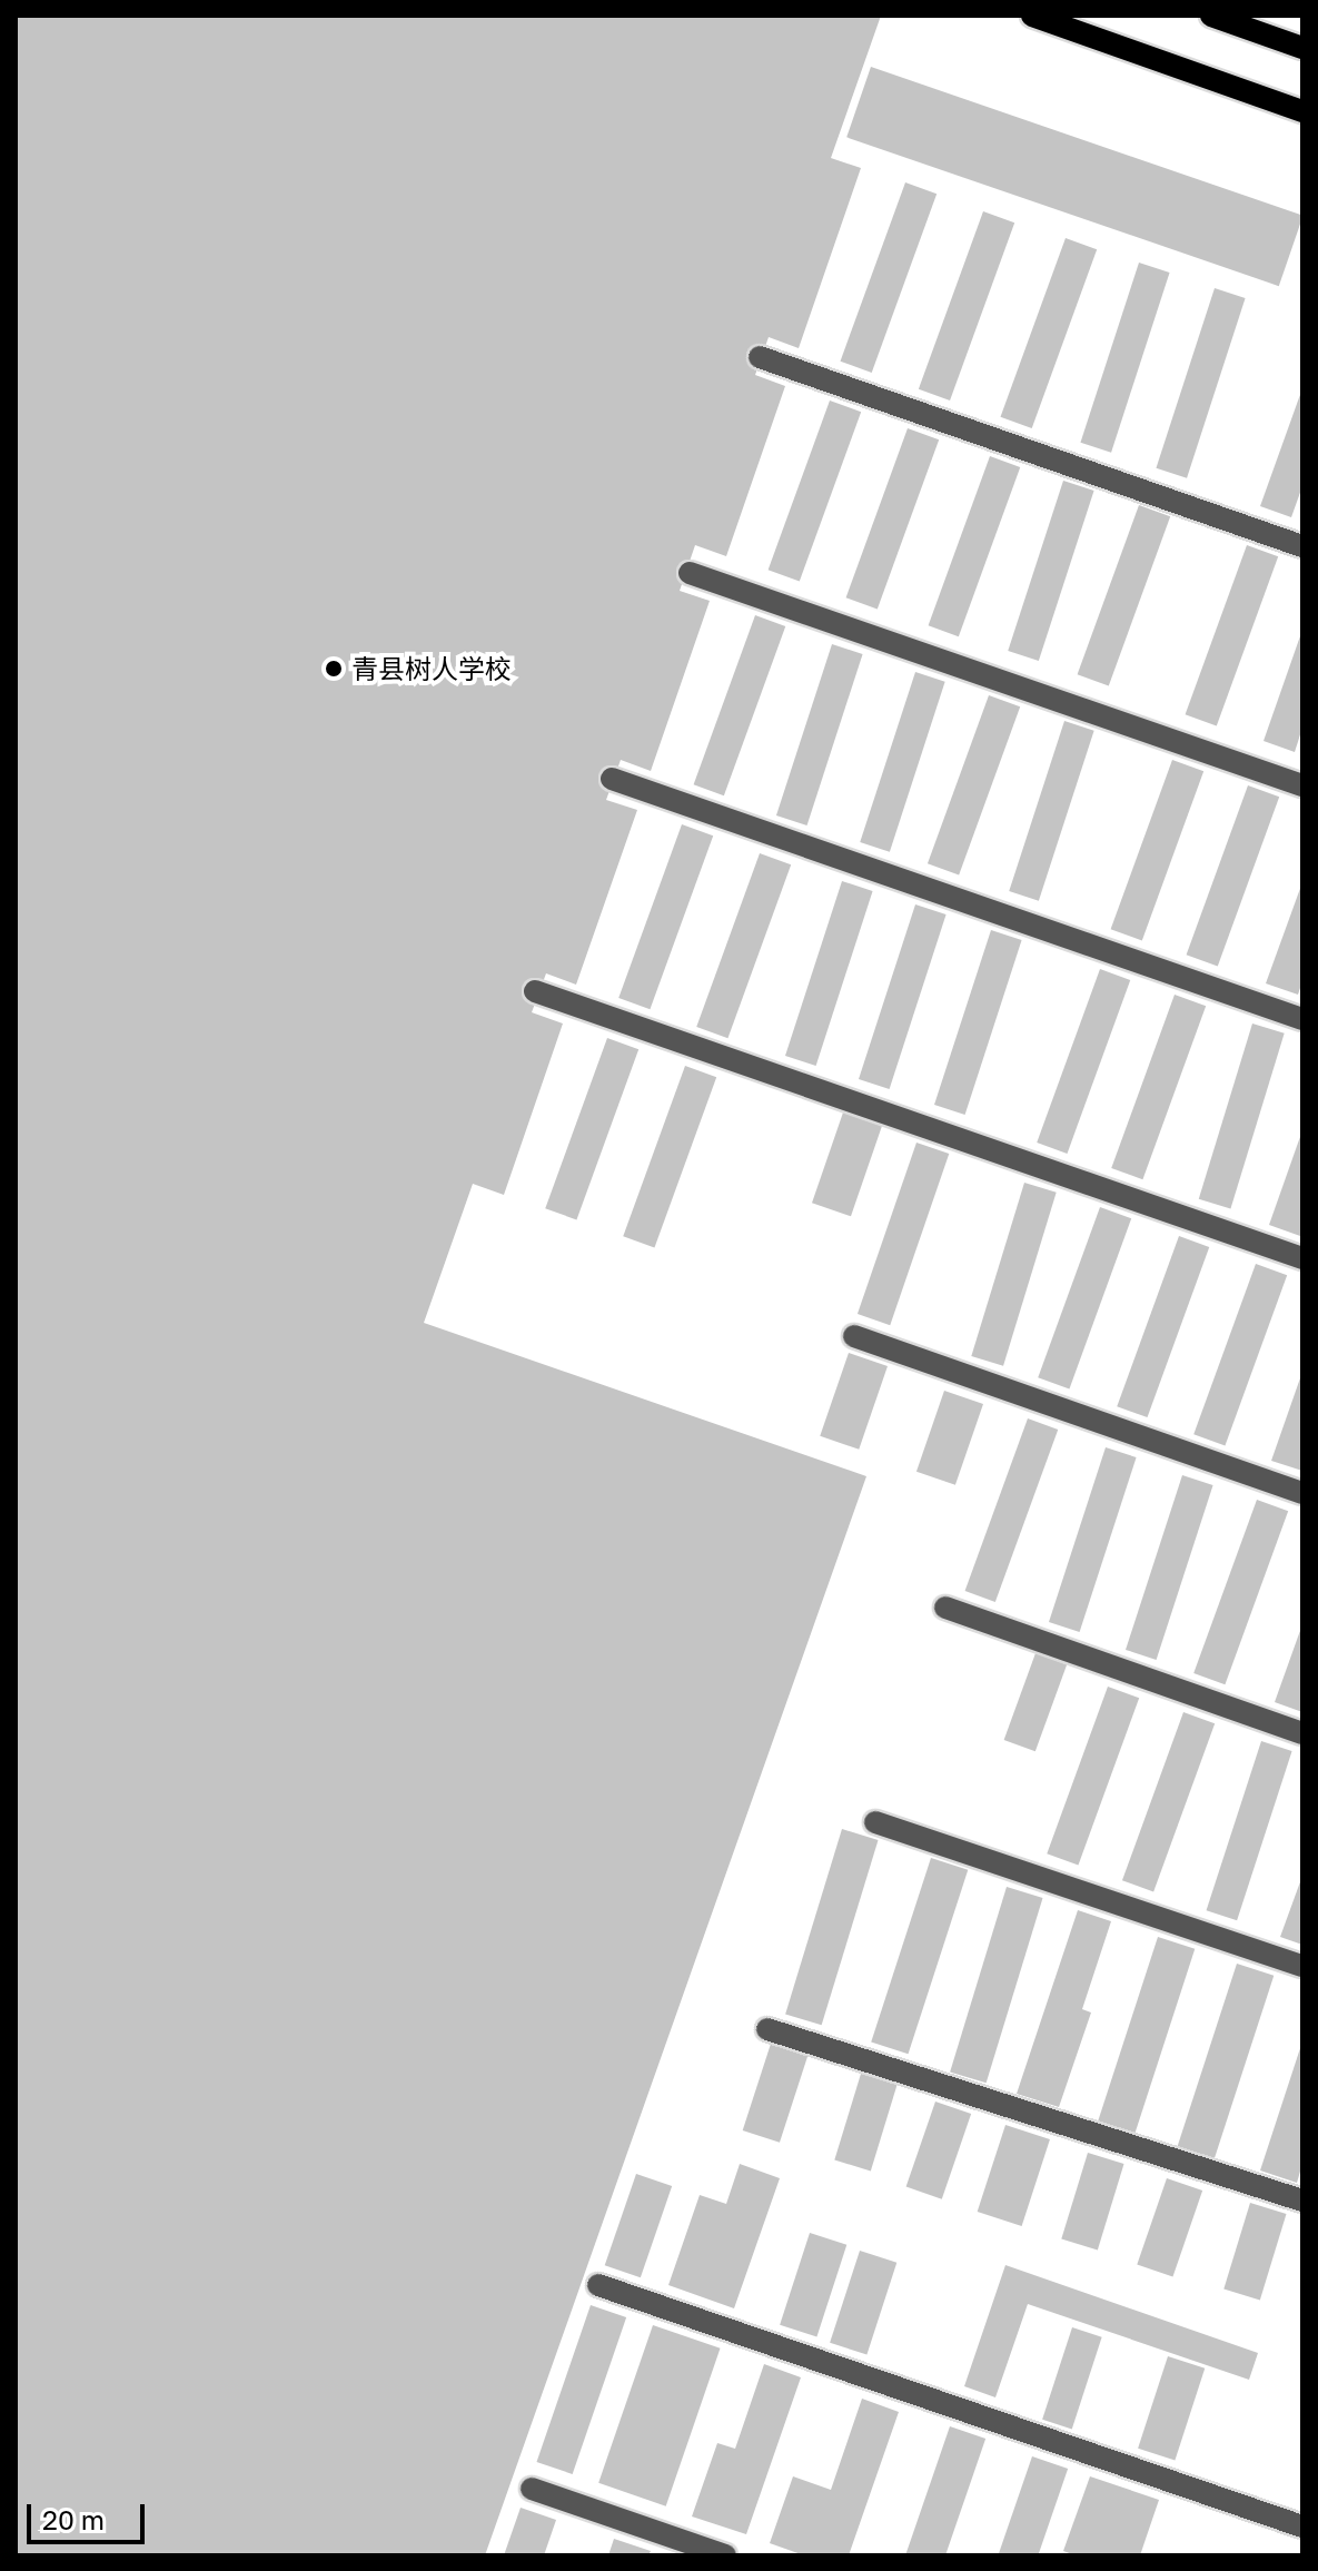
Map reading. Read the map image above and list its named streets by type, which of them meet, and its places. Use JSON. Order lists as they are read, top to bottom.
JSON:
{
  "places": ["青县树人学校"],
  "scale_bar": "20 m"
}
